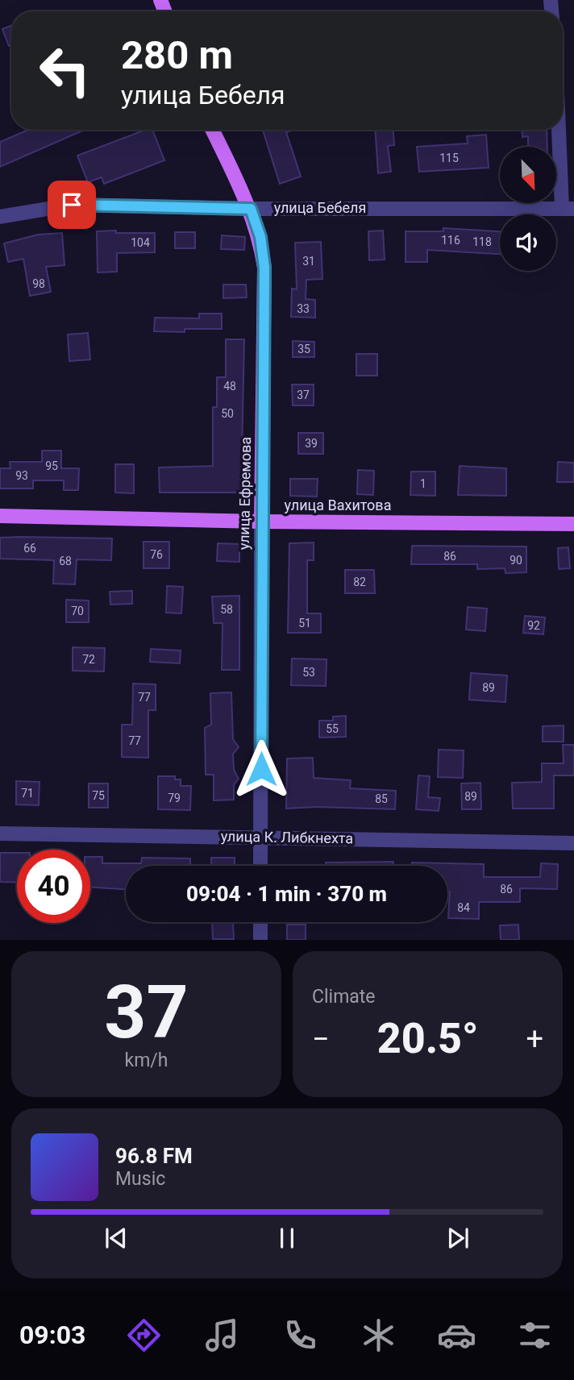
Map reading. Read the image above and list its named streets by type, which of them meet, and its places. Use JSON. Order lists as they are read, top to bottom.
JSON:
{
  "streets": {
    "main road": ["улица Ефремова", "улица Вахитова"],
    "street": ["улица Бебеля", "улица К. Либкнехта"]
  },
  "crossings": [
    ["улица Бебеля", "улица Ефремова"],
    ["улица Ефремова", "улица Вахитова"],
    ["улица Ефремова", "улица К. Либкнехта"]
  ],
  "house_numbers": [
    "115",
    "116",
    "118",
    "104",
    "31",
    "98",
    "33",
    "35",
    "48",
    "37",
    "50",
    "39",
    "95",
    "93",
    "1",
    "66",
    "76",
    "86",
    "90",
    "68",
    "82",
    "58",
    "70",
    "51",
    "92",
    "72",
    "53",
    "89",
    "77",
    "55",
    "77",
    "71",
    "75",
    "89",
    "79",
    "85",
    "86",
    "84"
  ],
  "north": "bottom right",
  "page": {
    "turn": ["280 m", "улица Бебеля"],
    "limit": "40",
    "trip": "09:04 · 1 min · 370 m",
    "tile": [
      ["37", "km/h"],
      "Climate"
    ],
    "heat": ["−", "20.5°", "+"],
    "song": ["96.8 FM", "Music"],
    "tabs": "09:03"
  }
}
